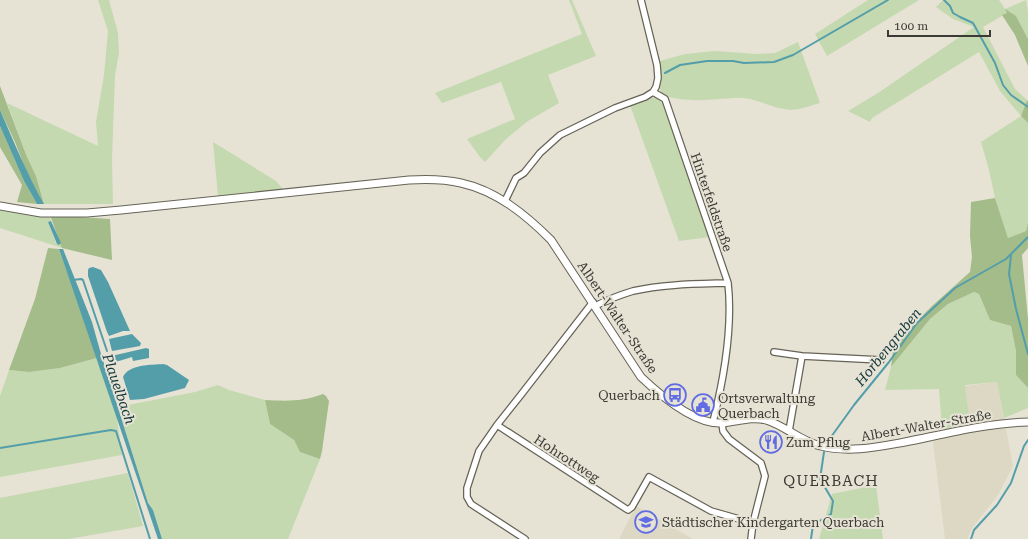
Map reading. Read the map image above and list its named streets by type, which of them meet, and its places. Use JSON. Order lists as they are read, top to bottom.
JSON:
{
  "streets": {
    "street": ["Hinterfeldstraße", "Albert-Walter-Straße", "Hohrottweg"]
  },
  "crossings": [
    ["Hinterfeldstraße", "Albert-Walter-Straße"]
  ],
  "districts": ["QUERBACH"],
  "water": ["Horbengraben", "Plauelbach"],
  "places": {
    "bus stop": ["Querbach"],
    "public building": ["Ortsverwaltung Querbach"],
    "restaurant": ["Zum Pflug"],
    "school or university": ["Städtischer Kindergarten Querbach"]
  },
  "scale_bar": "100 m"
}
